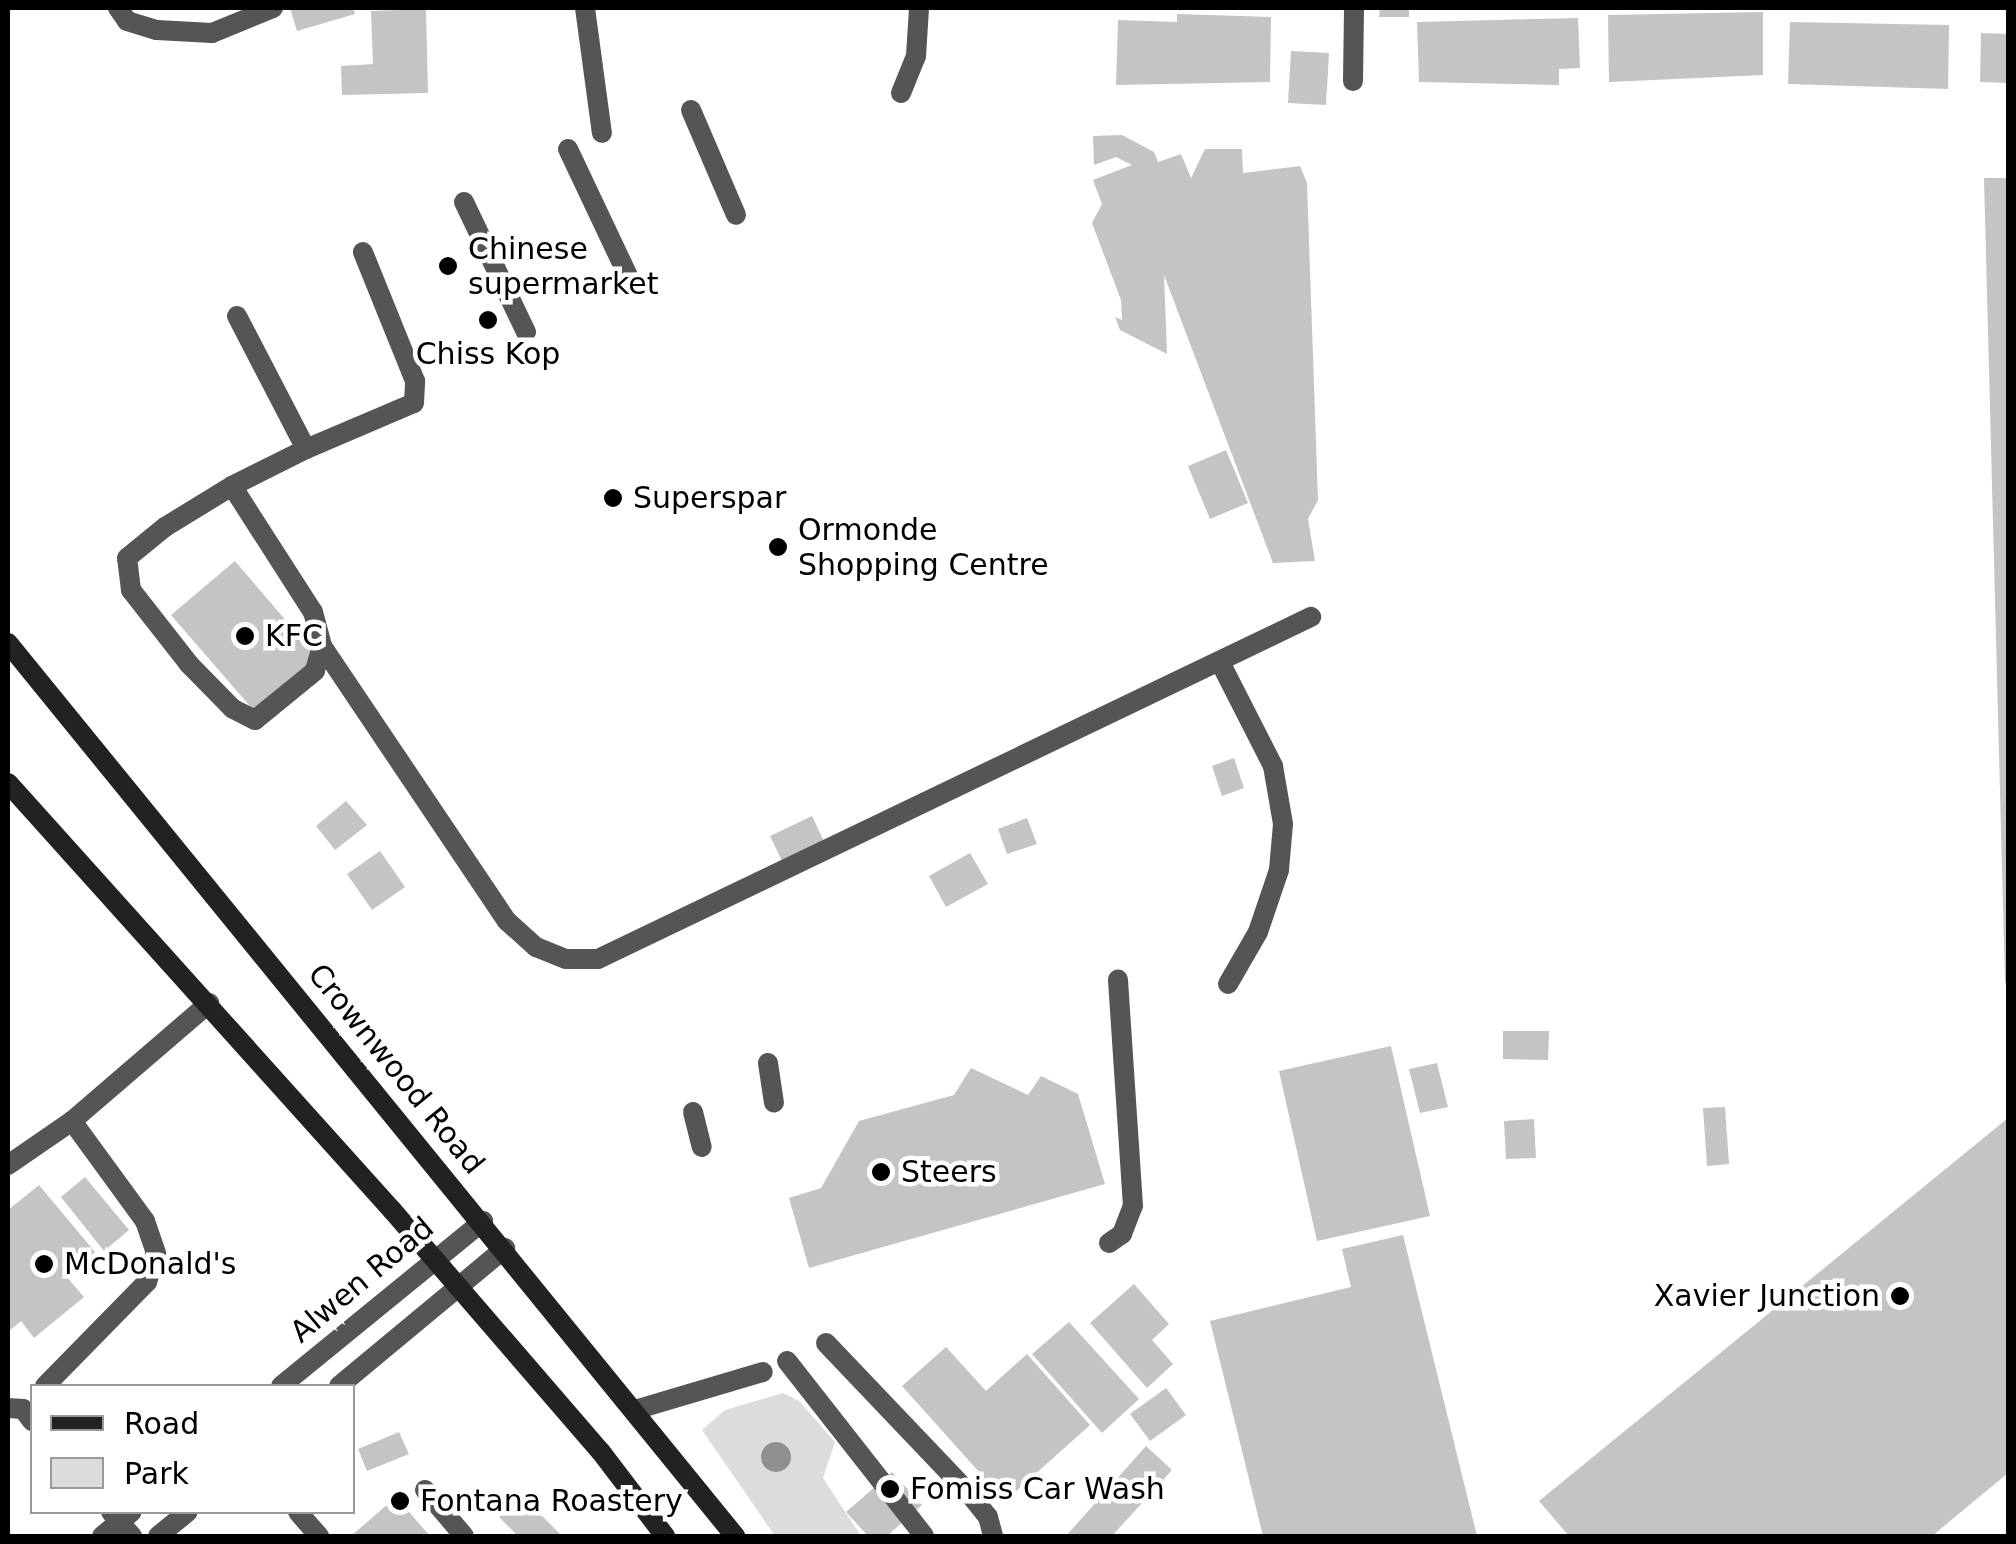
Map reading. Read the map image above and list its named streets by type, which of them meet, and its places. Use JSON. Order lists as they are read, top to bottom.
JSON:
{
  "streets": {
    "main road": ["Crownwood Road"],
    "street": ["Alwen Road"]
  },
  "crossings": [
    ["Crownwood Road", "Alwen Road"]
  ],
  "places": [
    "Chinese supermarket",
    "Chiss Kop",
    "Superspar",
    "Ormonde Shopping Centre",
    "KFC",
    "Steers",
    "McDonald's",
    "Xavier Junction",
    "Fomiss Car Wash",
    "Fontana Roastery"
  ],
  "legend": ["Road", "Park"]
}
